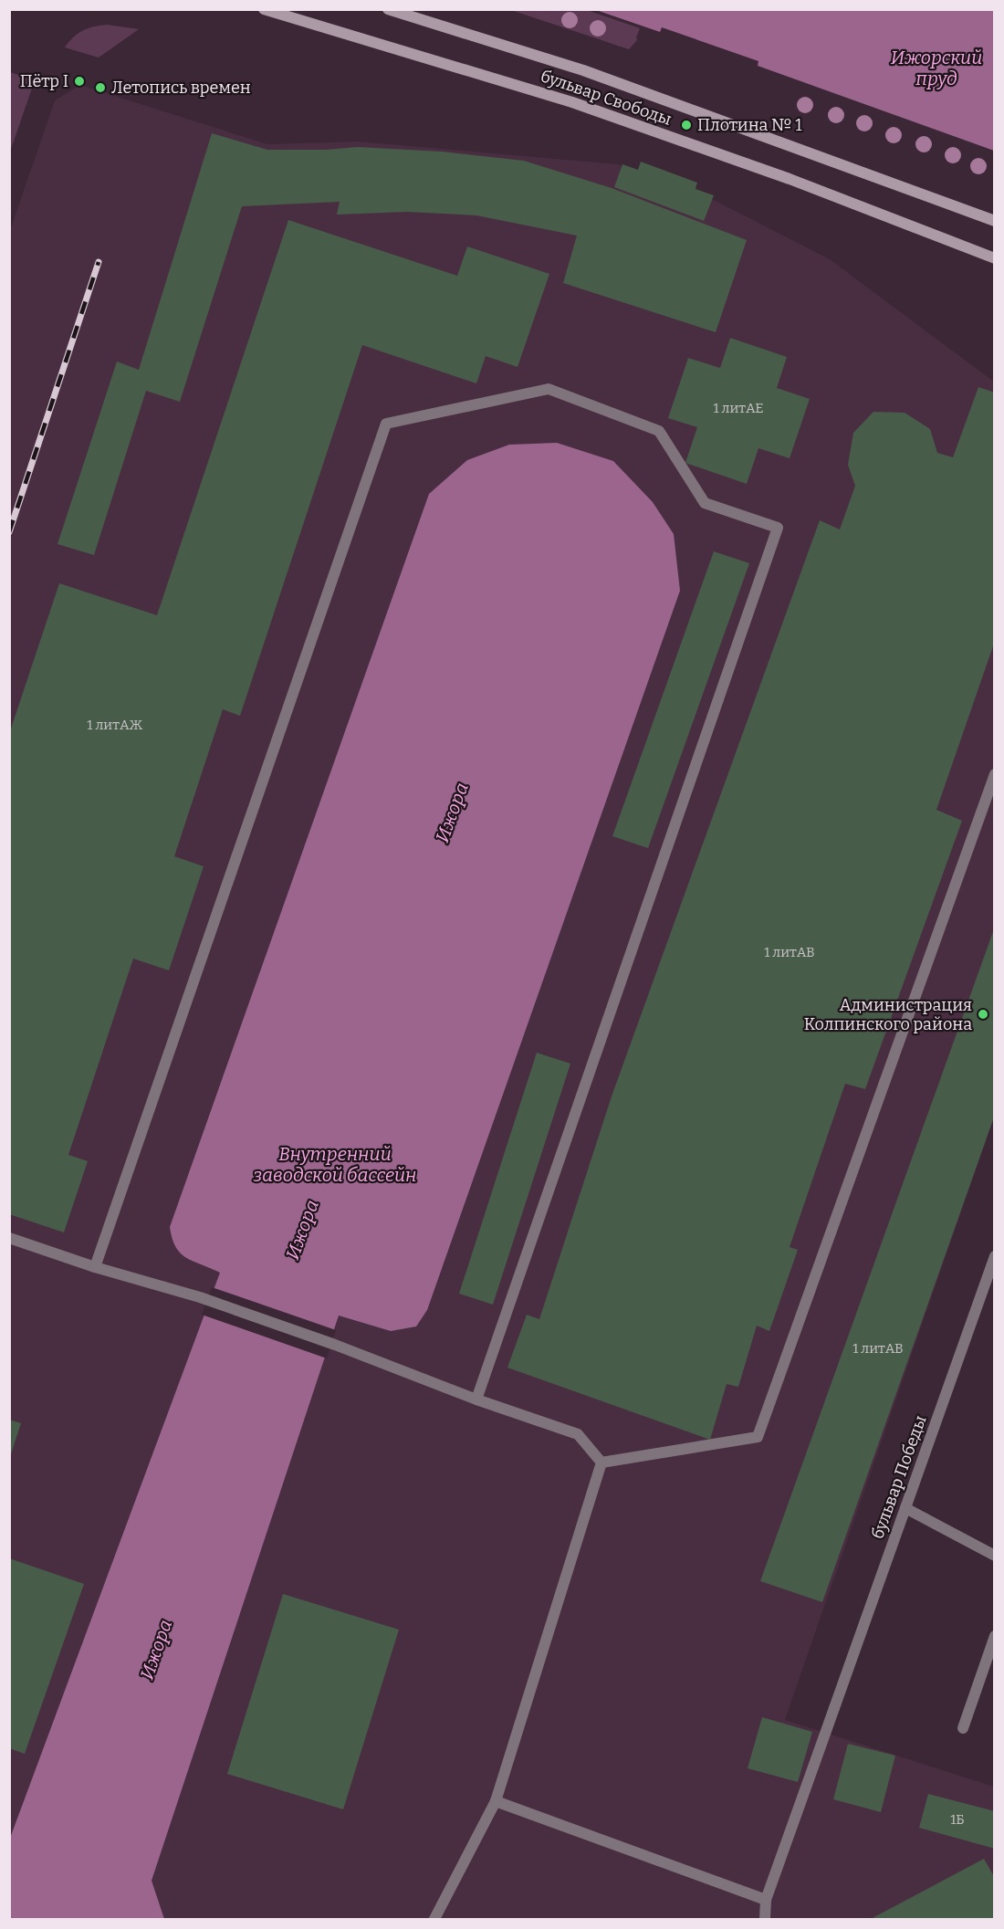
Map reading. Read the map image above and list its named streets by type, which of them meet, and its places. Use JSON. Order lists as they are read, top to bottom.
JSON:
{
  "streets": {
    "main road": ["бульвар Свободы"],
    "street": ["бульвар Победы"]
  },
  "water": ["Ижорский пруд", "Ижора", "Внутренний заводской бассейн"],
  "places": [
    "Пётр I",
    "Летопись времен",
    "Плотина № 1",
    "Администрация Колпинского района"
  ],
  "house_numbers": [
    "1 литАЕ",
    "1 литАЖ",
    "1 литАВ",
    "1 литАВ",
    "1Б"
  ]
}
